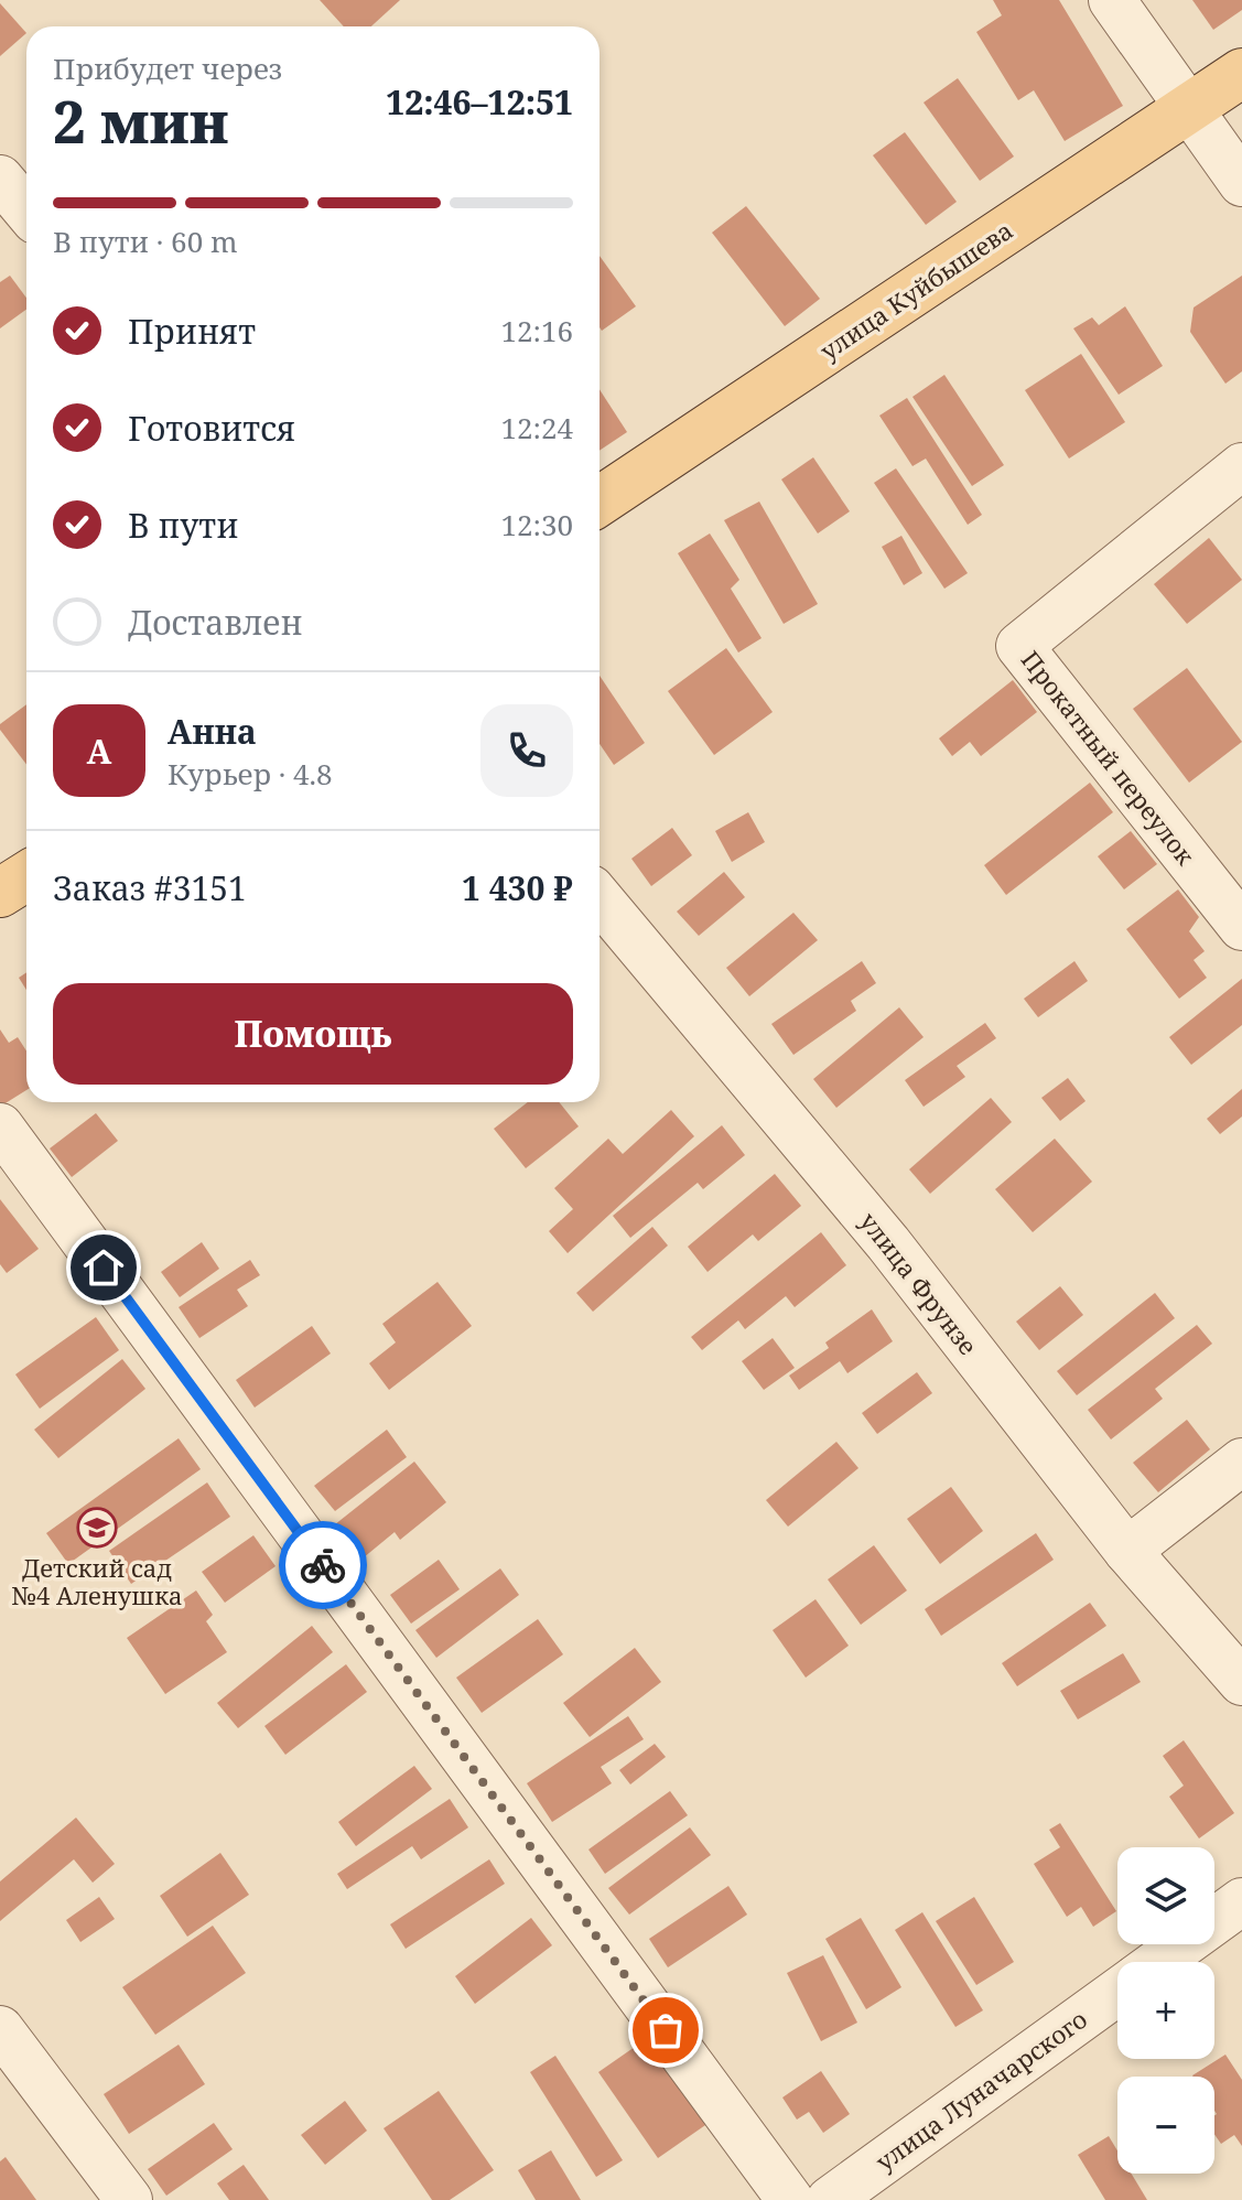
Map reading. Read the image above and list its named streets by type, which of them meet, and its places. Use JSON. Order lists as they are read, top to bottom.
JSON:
{
  "streets": {
    "main road": ["улица Куйбышева"],
    "street": ["Прокатный переулок", "улица Фрунзе", "улица Луначарского"]
  },
  "places": {
    "school or university": ["Детский сад №4 Аленушка"]
  },
  "page": {
    "heading": ["2 мин", "Прибудет через", "12:46–12:51"],
    "panel": [
      "Анна",
      "Курьер · 4.8",
      "Заказ #3151",
      "1 430 ₽"
    ],
    "bar": "В пути · 60 m",
    "list": [
      ["Принят", "12:16"],
      ["Готовится", "12:24"],
      ["В пути", "12:30"],
      "Доставлен"
    ],
    "round": "А",
    "buttons": "Помощь",
    "map_buttons": ["+", "−"]
  }
}
